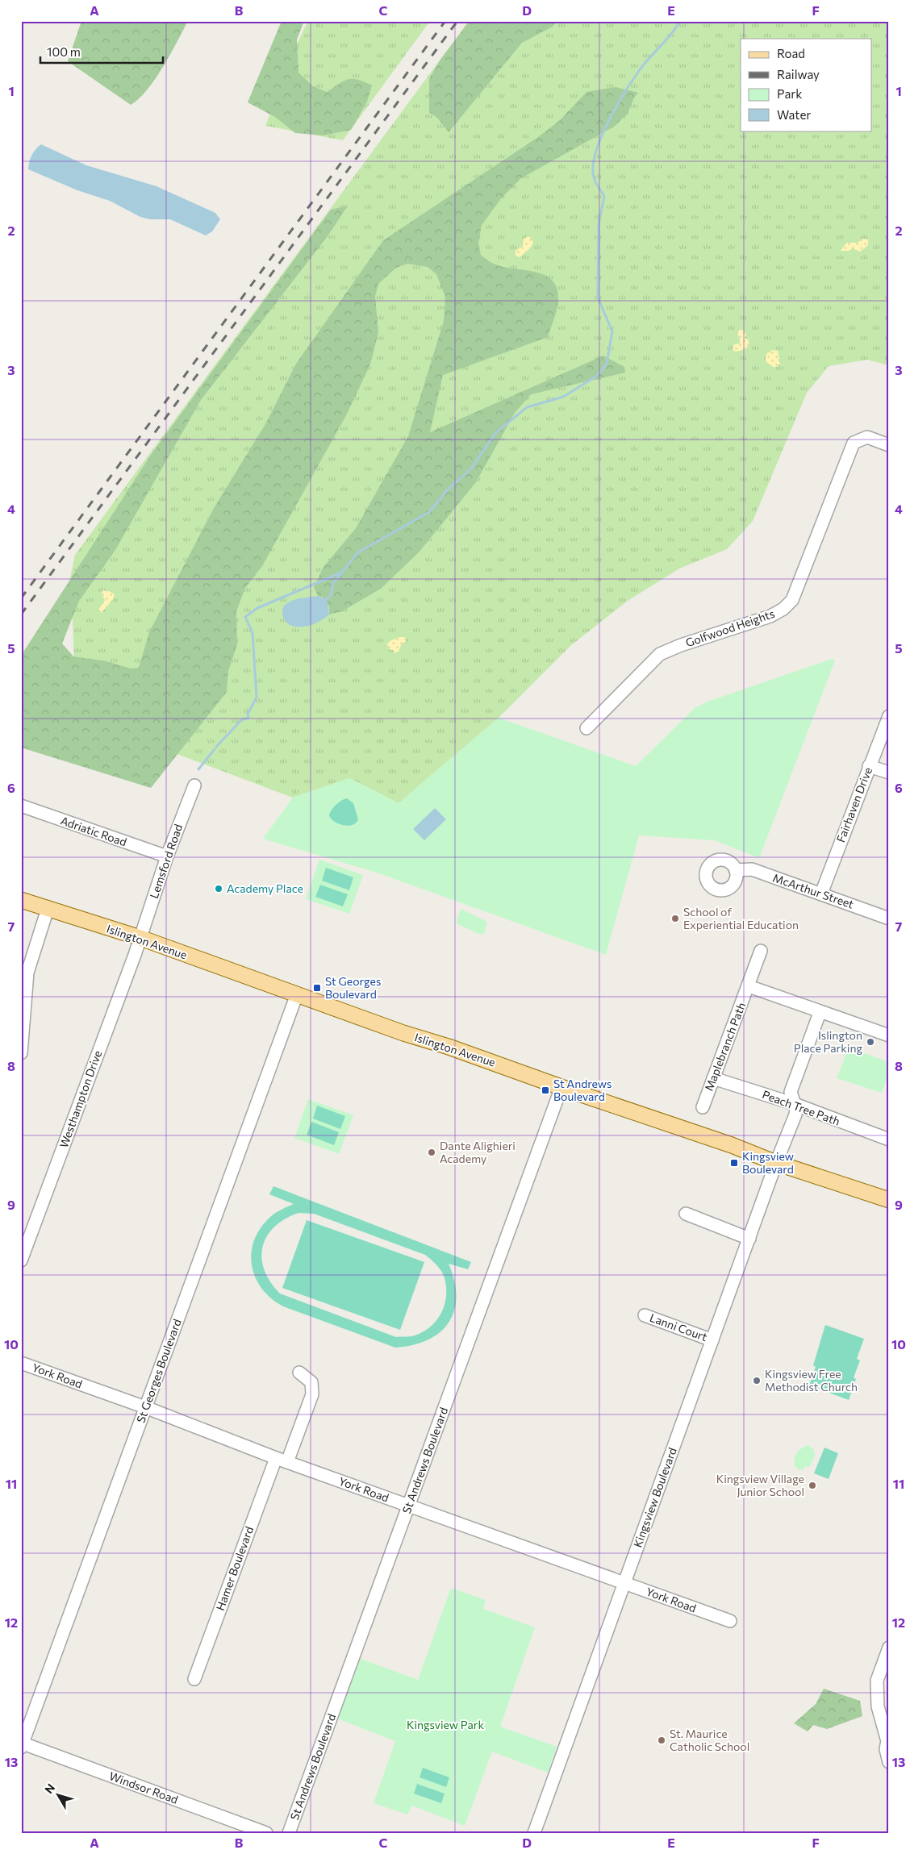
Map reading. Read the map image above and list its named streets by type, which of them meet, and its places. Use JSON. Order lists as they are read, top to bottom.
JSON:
{
  "streets": {
    "main road": ["Islington Avenue"],
    "street": [
      "Golfwood Heights",
      "Fairhaven Drive",
      "Adriatic Road",
      "Lemsford Road",
      "McArthur Street",
      "Maplebranch Path",
      "Westhampton Drive",
      "Peach Tree Path",
      "Lanni Court",
      "St Georges Boulevard",
      "York Road",
      "St Andrews Boulevard",
      "Kingsview Boulevard",
      "Hamer Boulevard",
      "Windsor Road"
    ]
  },
  "crossings": [
    ["Fairhaven Drive", "McArthur Street"],
    ["Adriatic Road", "Lemsford Road"],
    ["Lemsford Road", "Islington Avenue"],
    ["Lemsford Road", "Westhampton Drive"],
    ["Islington Avenue", "Westhampton Drive"],
    ["Islington Avenue", "St Georges Boulevard"],
    ["Islington Avenue", "St Andrews Boulevard"],
    ["Islington Avenue", "Kingsview Boulevard"],
    ["Maplebranch Path", "Peach Tree Path"],
    ["Peach Tree Path", "Kingsview Boulevard"],
    ["Lanni Court", "Kingsview Boulevard"],
    ["St Georges Boulevard", "York Road"],
    ["St Georges Boulevard", "Windsor Road"],
    ["York Road", "St Andrews Boulevard"],
    ["York Road", "Kingsview Boulevard"],
    ["York Road", "Hamer Boulevard"]
  ],
  "parks": ["Kingsview Park"],
  "places": {
    "other": [
      "Academy Place",
      "School of Experiential Education",
      "Islington Place Parking",
      "Dante Alighieri Academy",
      "Kingsview Free Methodist Church",
      "Kingsview Village Junior School",
      "St. Maurice Catholic School"
    ],
    "transit": ["St Georges Boulevard", "St Andrews Boulevard", "Kingsview Boulevard"]
  },
  "legend": [
    "Road",
    "Railway",
    "Park",
    "Water"
  ],
  "scale_bar": "100 m",
  "north": "top left",
  "grid": {
    "columns": [
      "A",
      "B",
      "C",
      "D",
      "E",
      "F"
    ],
    "rows": [
      "1",
      "2",
      "3",
      "4",
      "5",
      "6",
      "7",
      "8",
      "9",
      "10",
      "11",
      "12",
      "13"
    ]
  }
}
